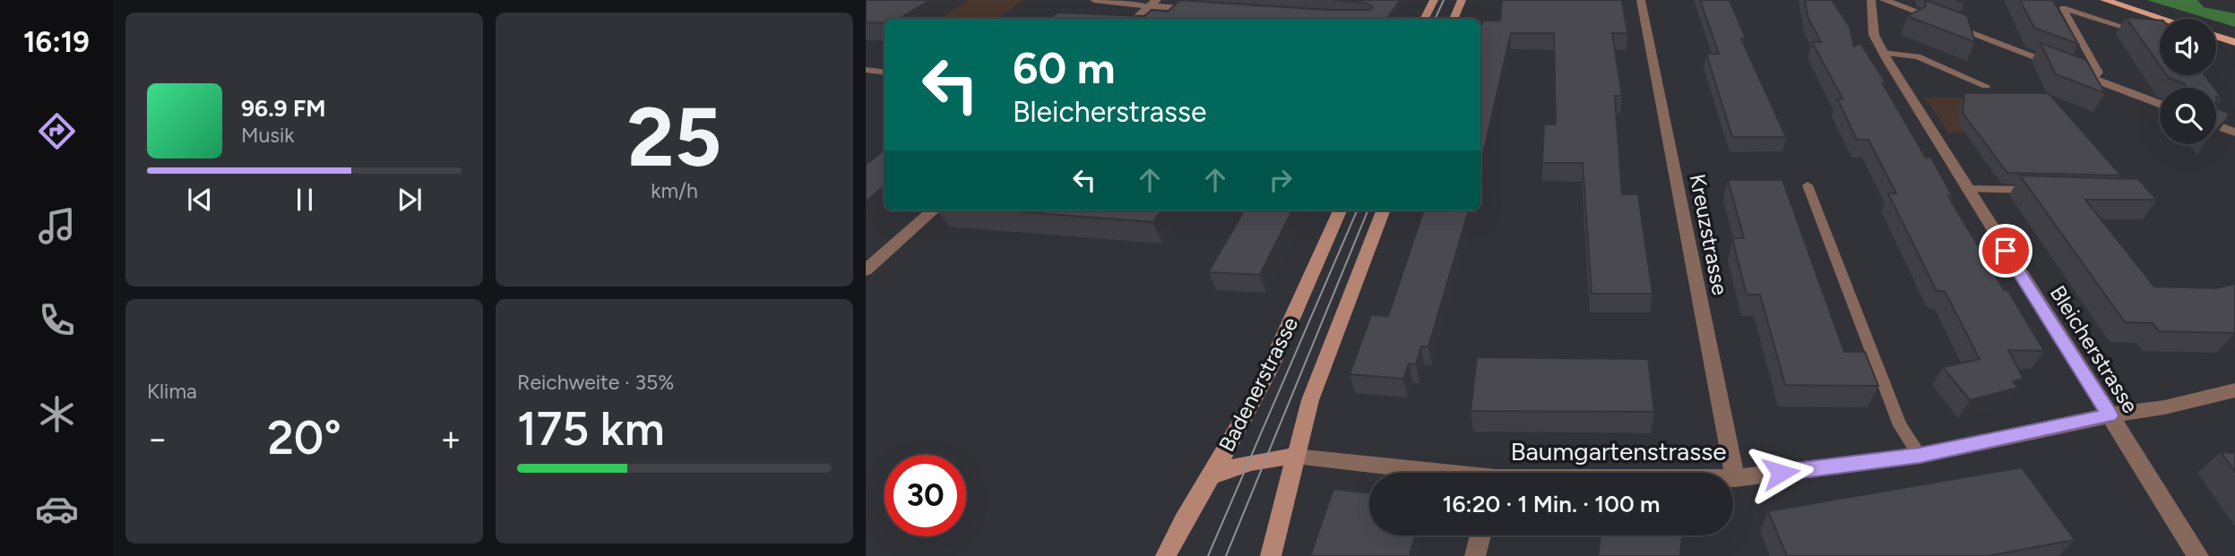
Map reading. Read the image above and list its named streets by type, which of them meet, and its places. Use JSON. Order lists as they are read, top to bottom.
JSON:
{
  "streets": {
    "main road": ["Badenerstrasse"],
    "street": ["Kreuzstrasse", "Bleicherstrasse", "Baumgartenstrasse"]
  },
  "crossings": [
    ["Kreuzstrasse", "Baumgartenstrasse"],
    ["Bleicherstrasse", "Baumgartenstrasse"]
  ],
  "page": {
    "tabs": "16:19",
    "tile": [
      ["25", "km/h"],
      "Klima",
      ["Reichweite · 35%", "175 km"]
    ],
    "turn": ["60 m", "Bleicherstrasse"],
    "song": ["96.9 FM", "Musik"],
    "heat": ["−", "20°", "+"],
    "limit": "30",
    "trip": "16:20 · 1 Min. · 100 m"
  }
}
